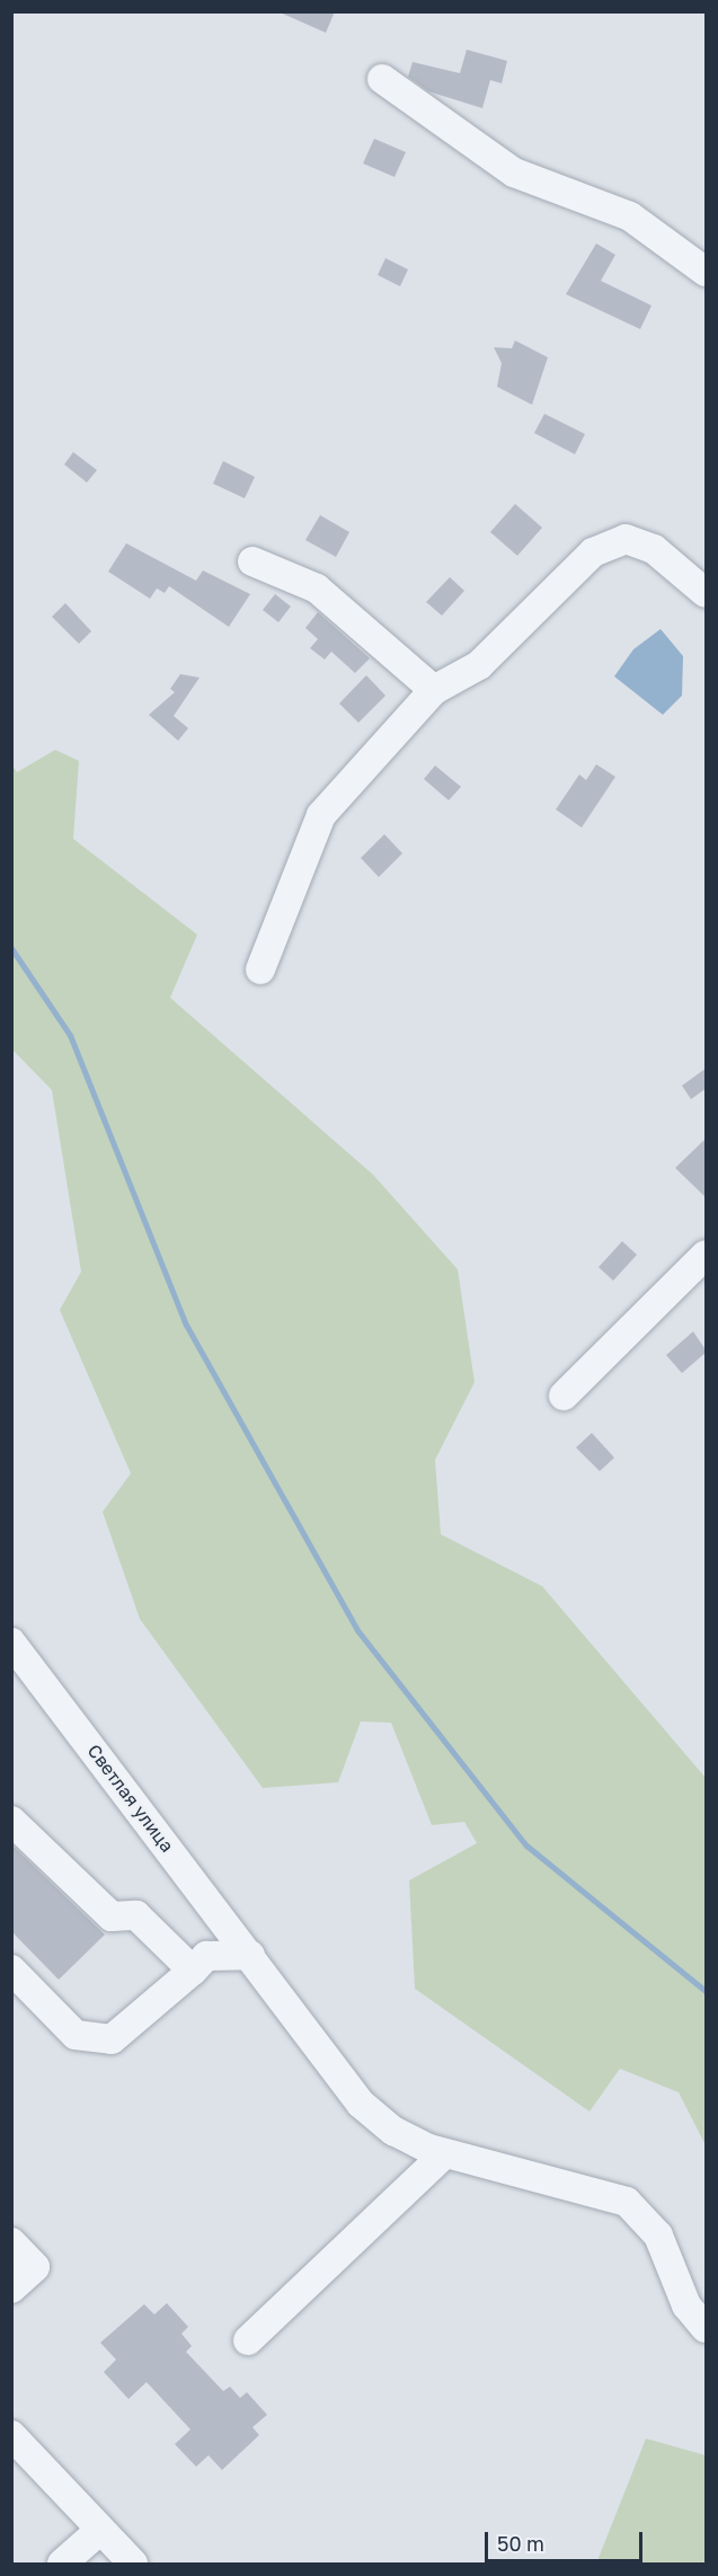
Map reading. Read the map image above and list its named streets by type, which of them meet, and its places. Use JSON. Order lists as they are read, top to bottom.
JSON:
{
  "streets": {
    "street": ["Светлая улица"]
  },
  "scale_bar": "50 m"
}
